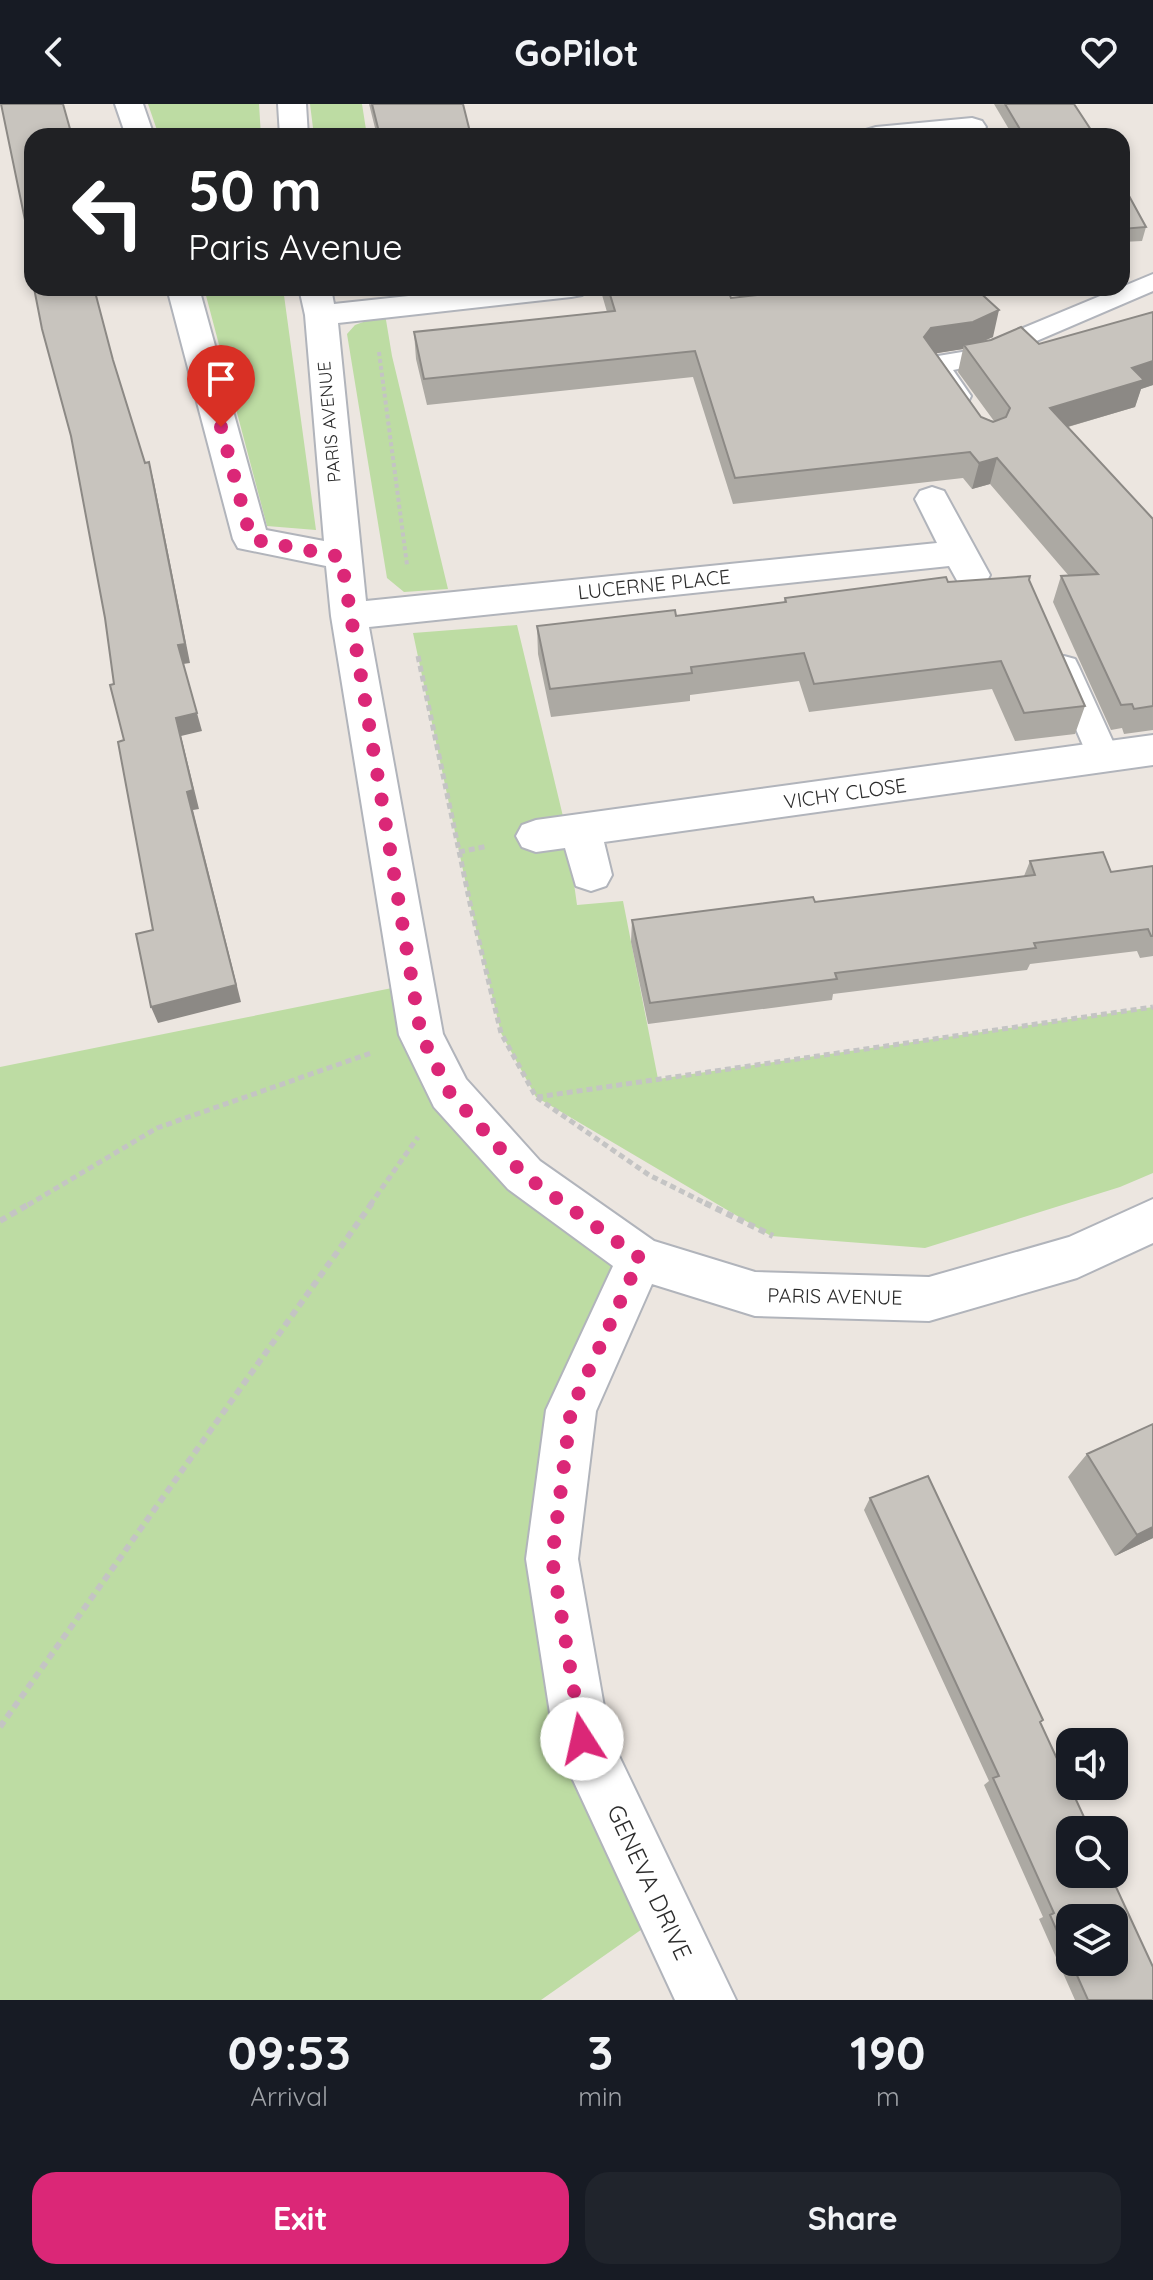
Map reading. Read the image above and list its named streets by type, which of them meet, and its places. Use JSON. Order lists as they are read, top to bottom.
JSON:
{
  "streets": {
    "street": [
      "PARIS AVENUE",
      "LUCERNE PLACE",
      "VICHY CLOSE",
      "GENEVA DRIVE"
    ]
  },
  "crossings": [
    ["PARIS AVENUE", "LUCERNE PLACE"],
    ["PARIS AVENUE", "GENEVA DRIVE"]
  ],
  "page": {
    "header": "GoPilot",
    "turn": ["50 m", "Paris Avenue"],
    "eta": [
      "09:53",
      "Arrival",
      "3",
      "min",
      "190",
      "m"
    ],
    "buttons": ["Exit", "Share"]
  }
}
